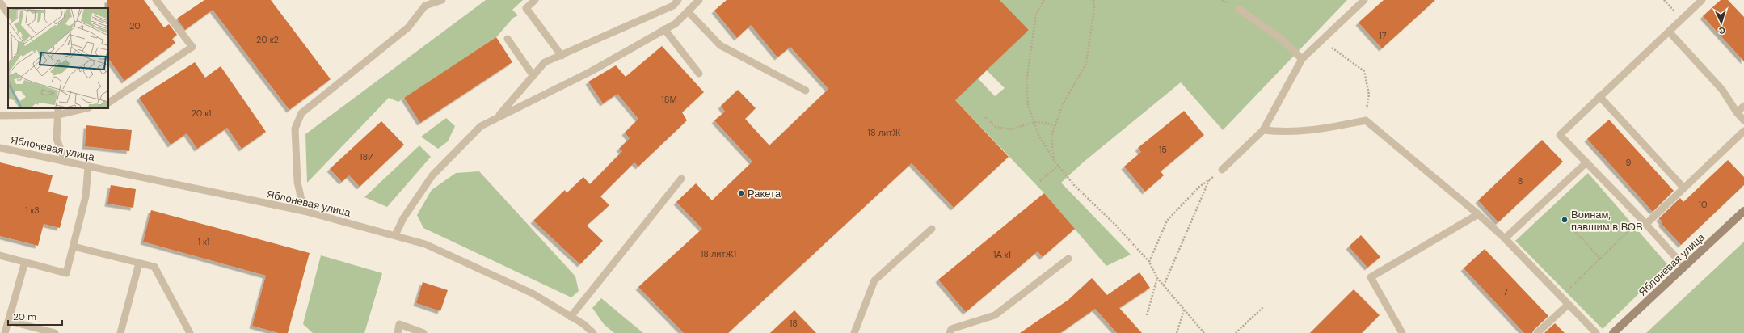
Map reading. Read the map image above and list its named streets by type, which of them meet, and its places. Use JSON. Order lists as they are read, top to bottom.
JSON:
{
  "streets": {
    "street": ["Яблоневая улица"]
  },
  "places": ["Ракета", "Воинам, павшим в ВОВ"],
  "house_numbers": [
    "20",
    "17",
    "20 к2",
    "18М",
    "20 к1",
    "18 литЖ",
    "15",
    "18И",
    "9",
    "8",
    "10",
    "1 к3",
    "1 к1",
    "18 литЖ1",
    "1А к1",
    "7",
    "18"
  ],
  "scale_bar": "20 m",
  "north": "bottom"
}
